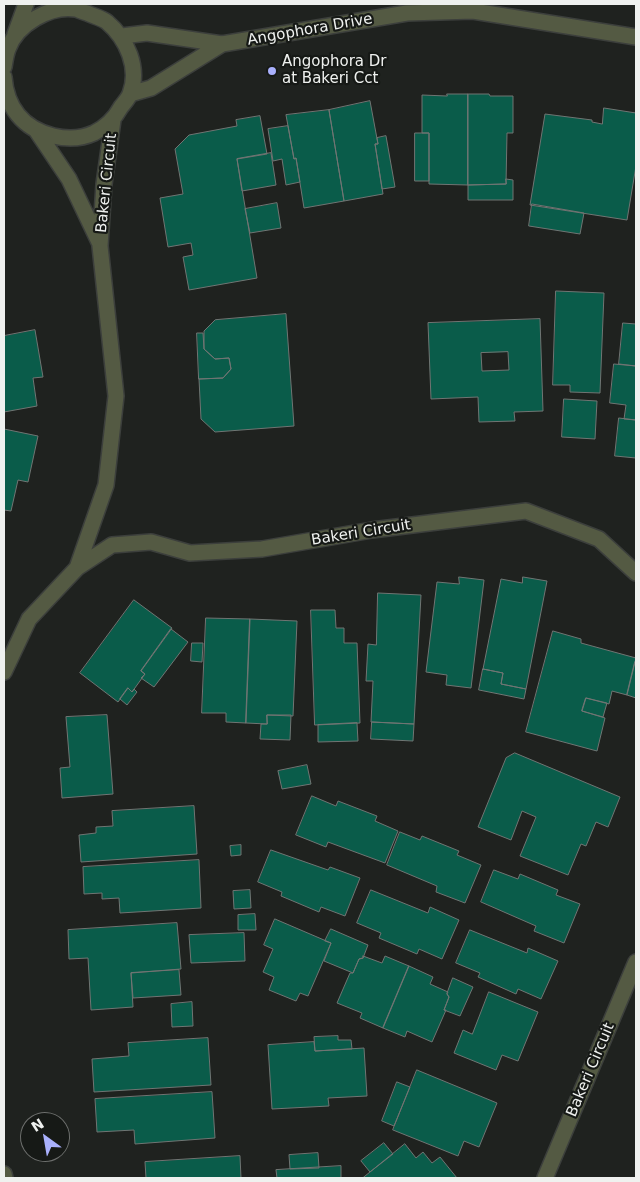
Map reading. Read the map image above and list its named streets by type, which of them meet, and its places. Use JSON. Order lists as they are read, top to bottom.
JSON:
{
  "streets": {
    "street": ["Angophora Drive", "Bakeri Circuit"]
  },
  "places": ["Angophora Dr at Bakeri Cct"],
  "north": "top left"
}
